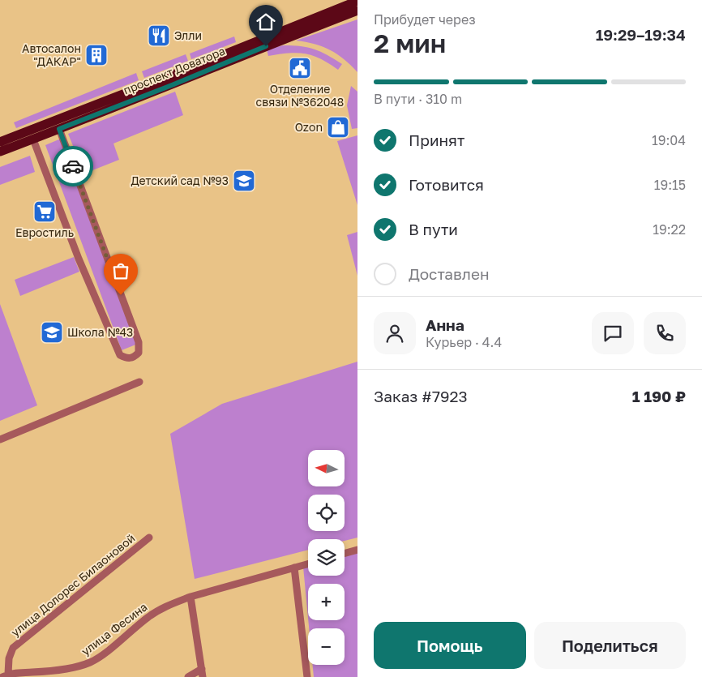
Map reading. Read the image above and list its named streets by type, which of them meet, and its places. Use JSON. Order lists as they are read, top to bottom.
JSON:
{
  "streets": {
    "main road": ["проспект Доватора"],
    "street": ["улица Долорес Билаоновой", "улица Фесина"]
  },
  "crossings": [
    ["улица Долорес Билаоновой", "улица Фесина"]
  ],
  "places": {
    "restaurant": ["Элли"],
    "building": ["Автосалон \"ДАКАР\""],
    "public building": ["Отделение связи №362048"],
    "shop": ["Ozon"],
    "school or university": ["Детский сад №93", "Школа №43"],
    "supermarket": ["Евростиль"]
  },
  "north": "left",
  "page": {
    "heading": ["2 мин", "Прибудет через", "19:29–19:34"],
    "panel": [
      "Анна",
      "Курьер · 4.4",
      "Заказ #7923",
      "1 190 ₽"
    ],
    "bar": "В пути · 310 m",
    "list": [
      ["Принят", "19:04"],
      ["Готовится", "19:15"],
      ["В пути", "19:22"],
      "Доставлен"
    ],
    "map_buttons": ["+", "−"],
    "buttons": ["Помощь", "Поделиться"]
  }
}
